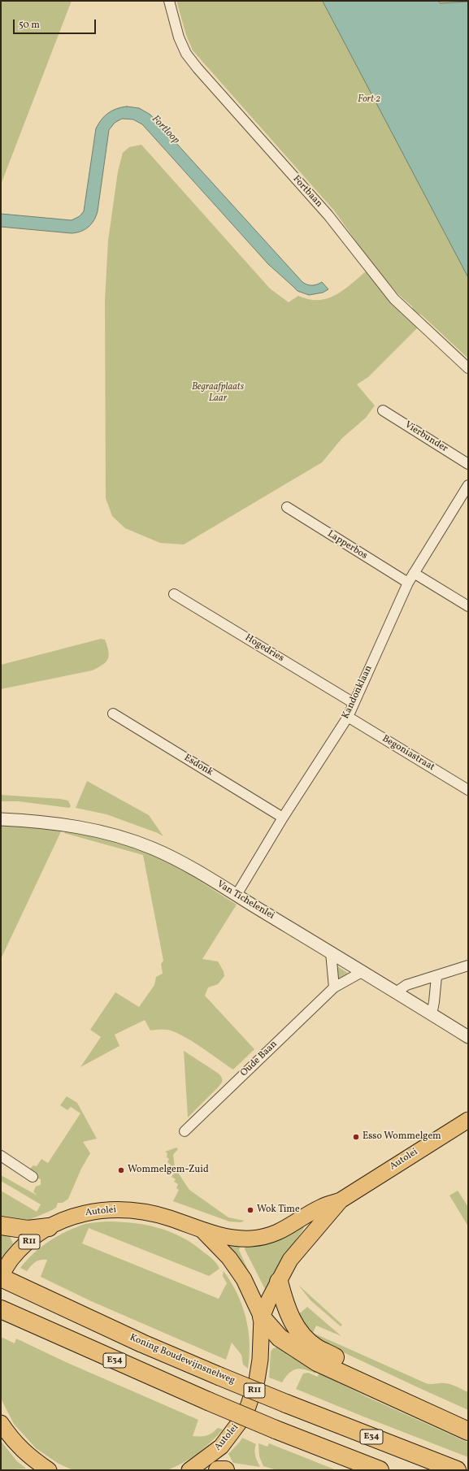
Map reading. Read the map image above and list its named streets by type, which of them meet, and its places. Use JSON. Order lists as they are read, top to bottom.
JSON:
{
  "streets": {
    "highway": ["Koning Boudewijnsnelweg", "E34"],
    "main road": ["Autolei", "R11"],
    "street": [
      "Fortbaan",
      "Vierbunder",
      "Lapperbos",
      "Hogedries",
      "Kandonklaan",
      "Begoniastraat",
      "Esdonk",
      "Van Tichelenlei",
      "Oude Baan"
    ]
  },
  "crossings": [
    ["Lapperbos", "Kandonklaan"],
    ["Hogedries", "Kandonklaan"],
    ["Kandonklaan", "Begoniastraat"],
    ["Kandonklaan", "Esdonk"],
    ["Kandonklaan", "Van Tichelenlei"],
    ["Van Tichelenlei", "Oude Baan"],
    ["Autolei", "Koning Boudewijnsnelweg"]
  ],
  "water": ["Fortloop"],
  "parks": ["Fort 2", "Begraafplaats Laar"],
  "places": ["Esso Wommelgem", "Wommelgem-Zuid", "Wok Time"],
  "scale_bar": "50 m"
}
